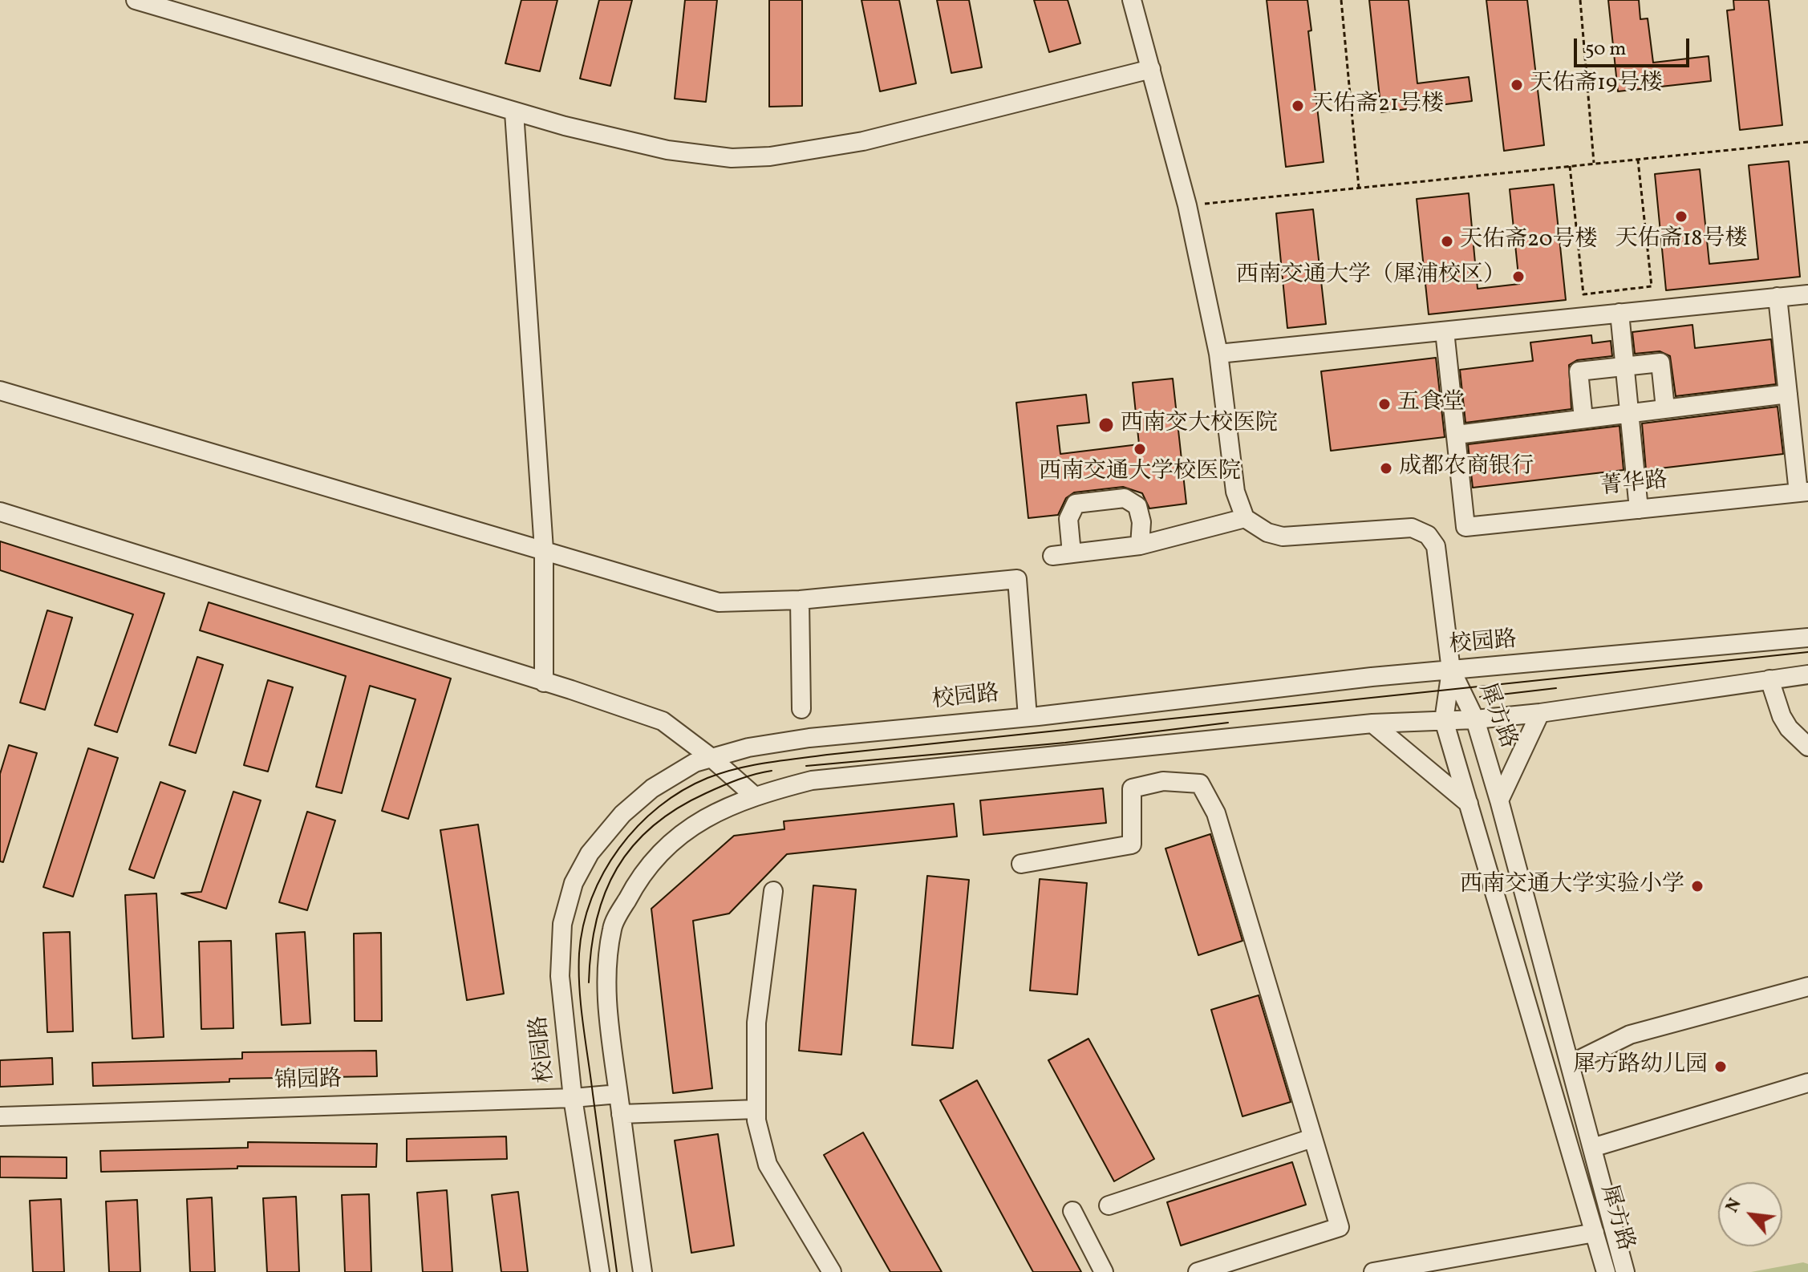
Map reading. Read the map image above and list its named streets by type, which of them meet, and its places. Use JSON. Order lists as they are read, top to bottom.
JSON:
{
  "streets": {
    "street": [
      "菁华路",
      "校园路",
      "犀方路",
      "锦园路"
    ]
  },
  "crossings": [
    ["校园路", "犀方路"],
    ["校园路", "锦园路"]
  ],
  "places": [
    "天佑斋19号楼",
    "天佑斋21号楼",
    "天佑斋18号楼",
    "天佑斋20号楼",
    "西南交通大学（犀浦校区）",
    "五食堂",
    "西南交大校医院",
    "西南交通大学校医院",
    "成都农商银行",
    "西南交通大学实验小学",
    "犀方路幼儿园"
  ],
  "scale_bar": "50 m",
  "north": "top left"
}
